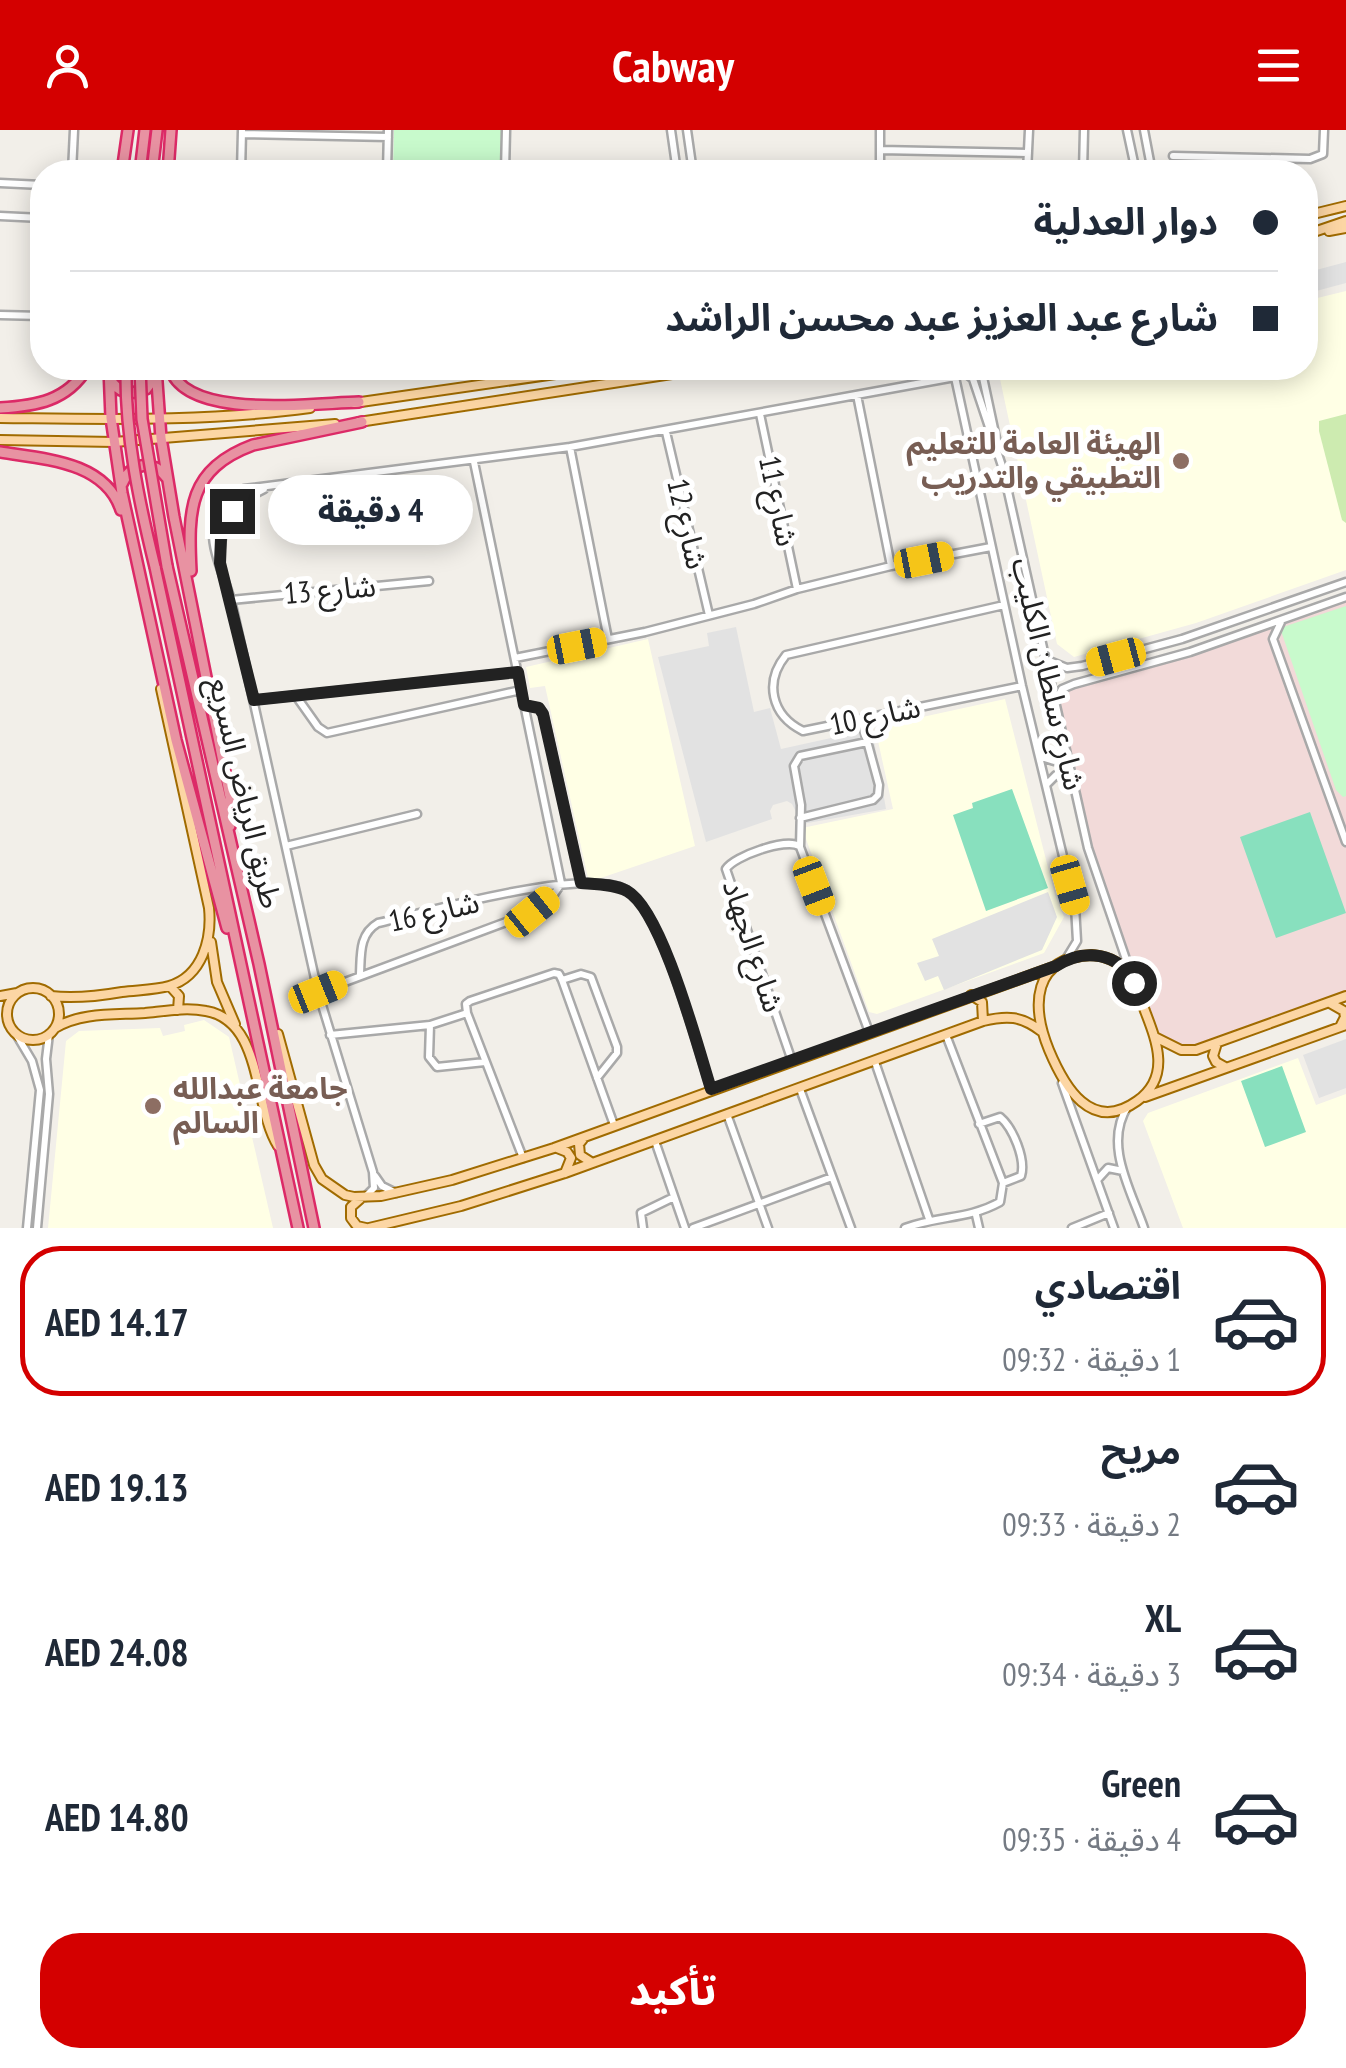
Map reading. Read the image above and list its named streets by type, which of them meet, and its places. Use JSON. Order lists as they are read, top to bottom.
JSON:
{
  "streets": {
    "highway": ["طريق الرياض السريع"],
    "street": [
      "شارع 11",
      "شارع 12",
      "شارع 13",
      "شارع سلطان الكليب",
      "شارع 10",
      "شارع 16",
      "شارع الجهاد"
    ]
  },
  "crossings": [
    ["شارع سلطان الكليب", "شارع 10"]
  ],
  "places": ["الهيئة العامة للتعليم التطبيقي والتدريب", "جامعة عبدالله السالم"],
  "page": {
    "header": "Cabway",
    "banner": ["دوار العدلية", "شارع عبد العزيز عبد محسن الراشد"],
    "bubble": "4 دقيقة",
    "list": [
      {
        "name": "اقتصادي",
        "note": "1 دقيقة · 09:32",
        "value": "AED 14.17"
      },
      {
        "name": "مريح",
        "note": "2 دقيقة · 09:33",
        "value": "AED 19.13"
      },
      {
        "name": "XL",
        "note": "3 دقيقة · 09:34",
        "value": "AED 24.08"
      },
      {
        "name": "Green",
        "note": "4 دقيقة · 09:35",
        "value": "AED 14.80"
      }
    ],
    "buttons": "تأكيد"
  }
}
